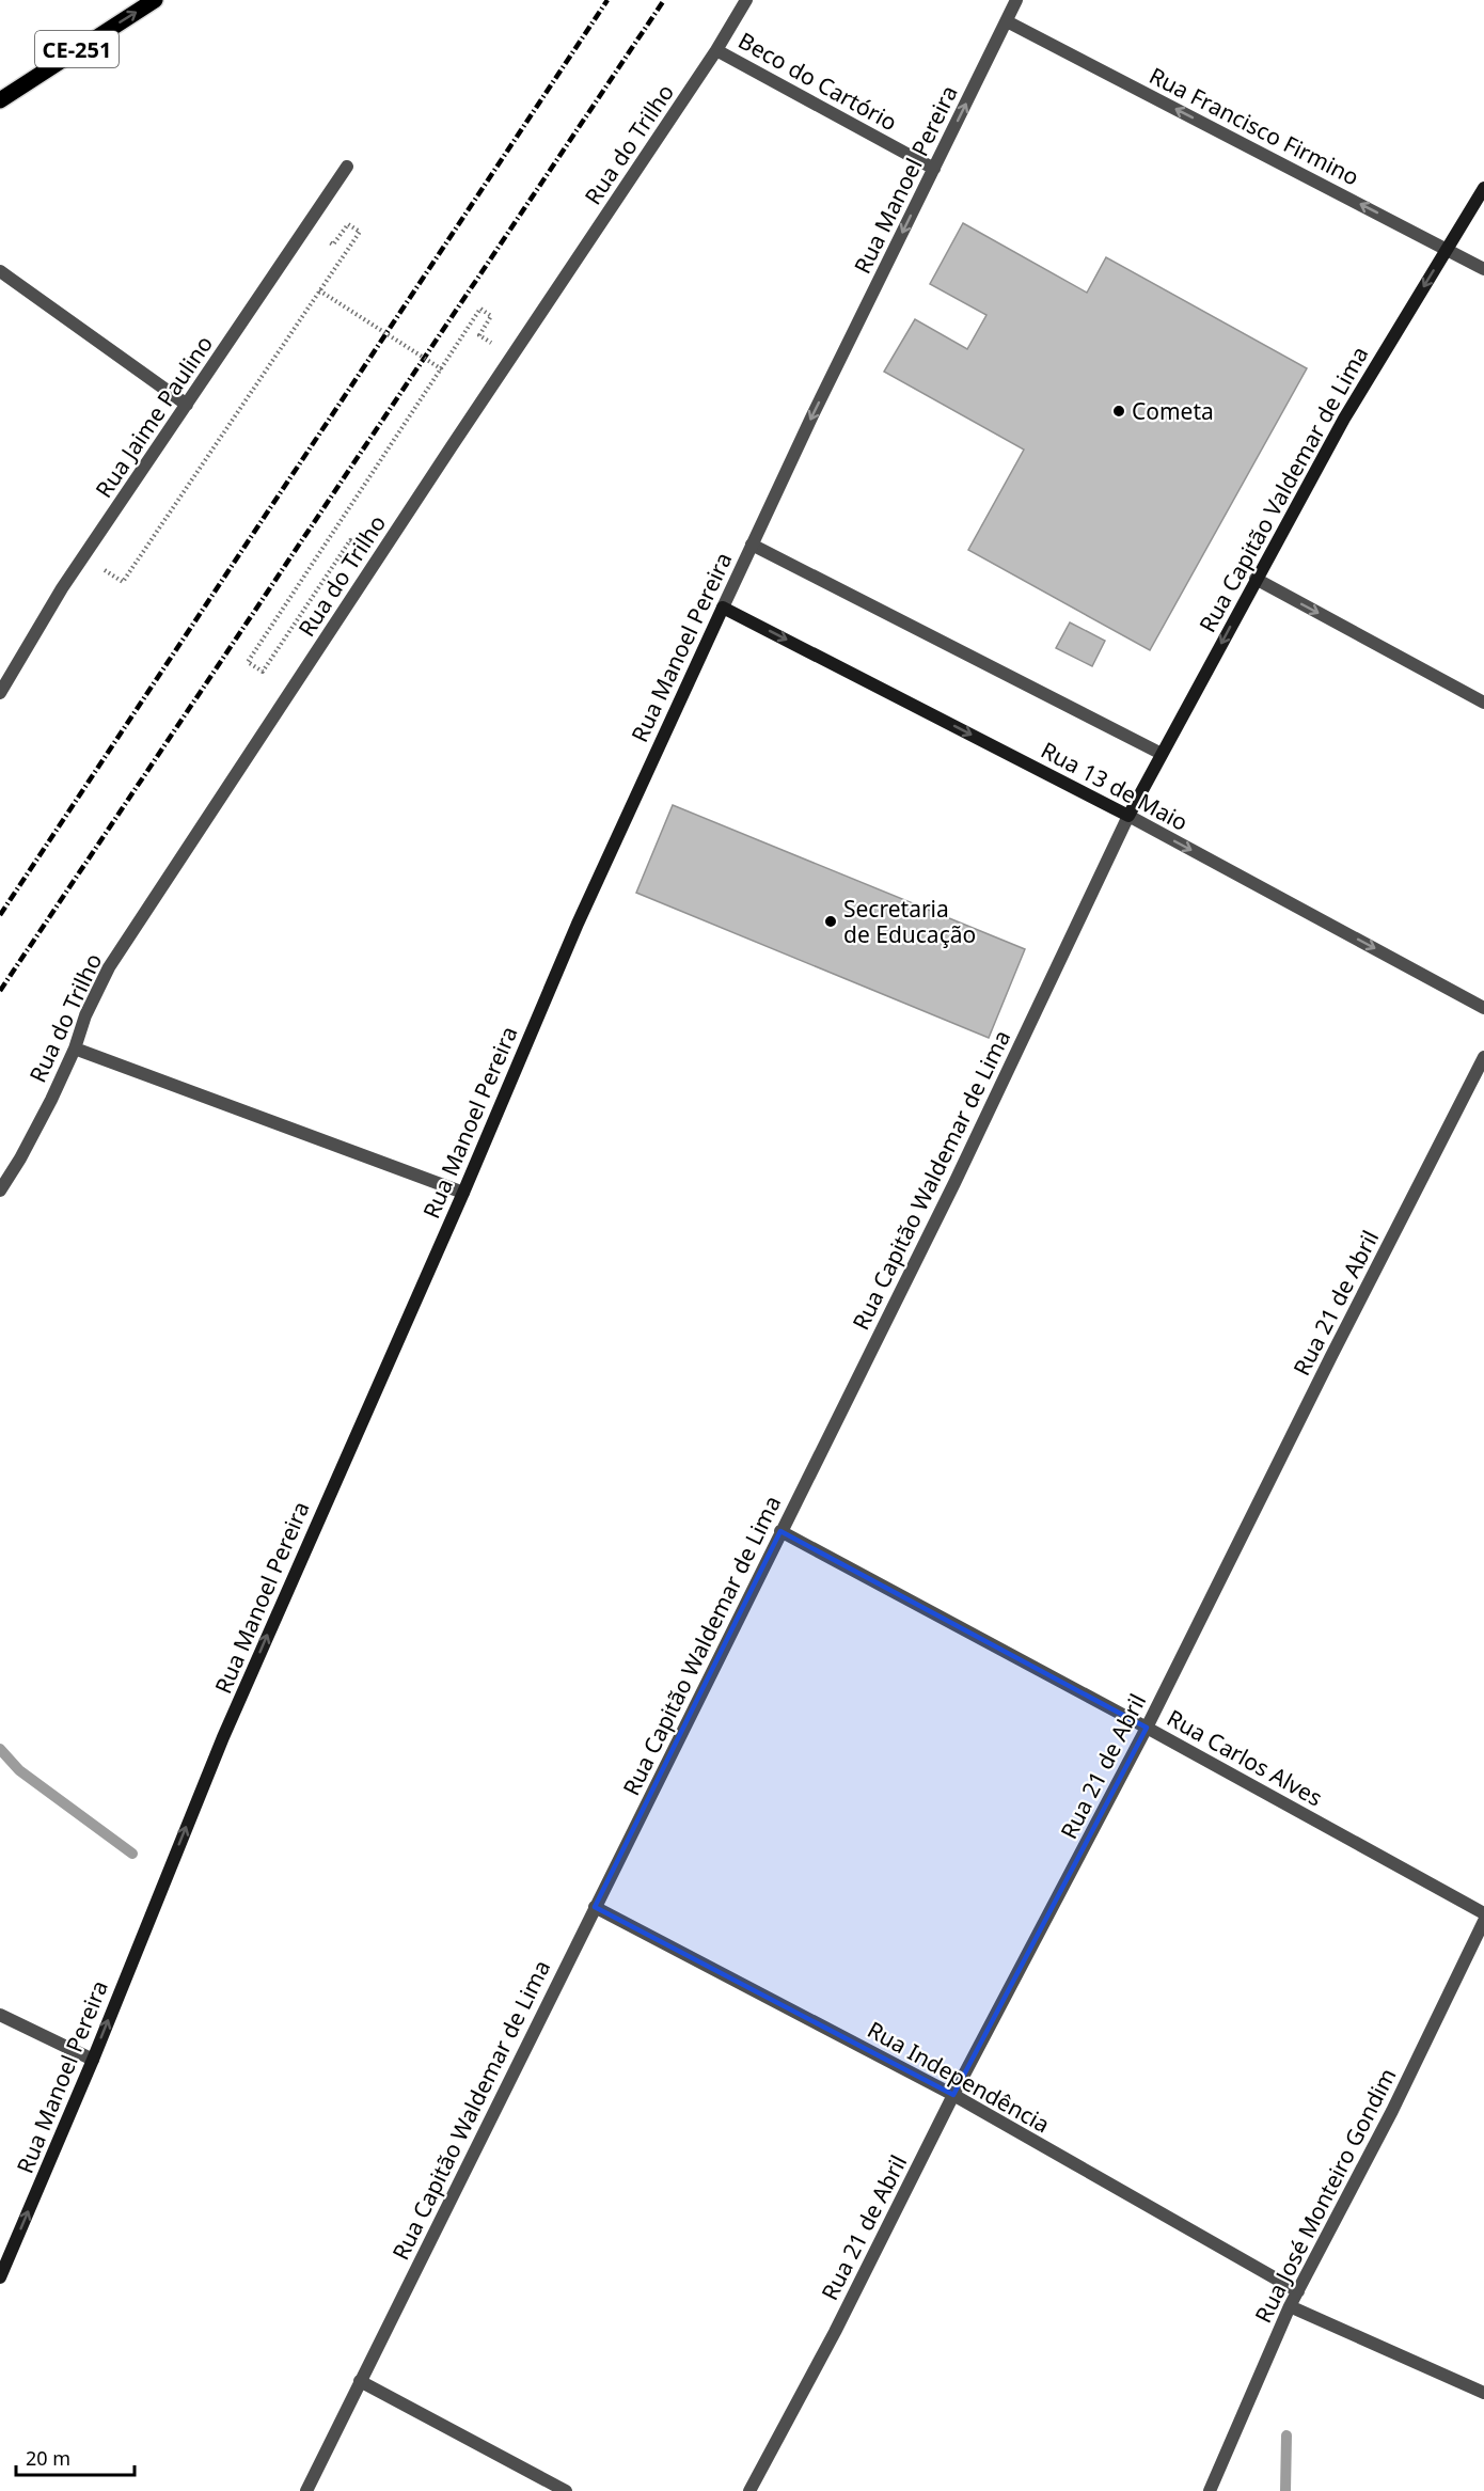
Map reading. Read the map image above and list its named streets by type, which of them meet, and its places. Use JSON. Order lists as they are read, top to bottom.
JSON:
{
  "streets": {
    "main road": ["CE-251"],
    "street": [
      "Beco do Cartório",
      "Rua Francisco Firmino",
      "Rua do Trilho",
      "Rua Manoel Pereira",
      "Rua Jaime Paulino",
      "Rua Capitão Valdemar de Lima",
      "Rua 13 de Maio",
      "Rua Capitão Waldemar de Lima",
      "Rua 21 de Abril",
      "Rua Carlos Alves",
      "Rua Independência",
      "Rua José Monteiro Gondim"
    ]
  },
  "crossings": [
    ["Beco do Cartório", "Rua do Trilho"],
    ["Beco do Cartório", "Rua Manoel Pereira"],
    ["Rua Francisco Firmino", "Rua Manoel Pereira"],
    ["Rua Francisco Firmino", "Rua Capitão Valdemar de Lima"],
    ["Rua Manoel Pereira", "Rua 13 de Maio"],
    ["Rua Capitão Valdemar de Lima", "Rua 13 de Maio"],
    ["Rua Capitão Valdemar de Lima", "Rua Capitão Waldemar de Lima"],
    ["Rua 13 de Maio", "Rua Capitão Waldemar de Lima"],
    ["Rua Capitão Waldemar de Lima", "Rua Carlos Alves"],
    ["Rua Capitão Waldemar de Lima", "Rua Independência"],
    ["Rua 21 de Abril", "Rua Carlos Alves"],
    ["Rua 21 de Abril", "Rua Independência"],
    ["Rua Independência", "Rua José Monteiro Gondim"]
  ],
  "one_way": ["Rua Francisco Firmino", "Rua Capitão Valdemar de Lima"],
  "places": ["Cometa", "Secretaria de Educação"],
  "scale_bar": "20 m"
}
